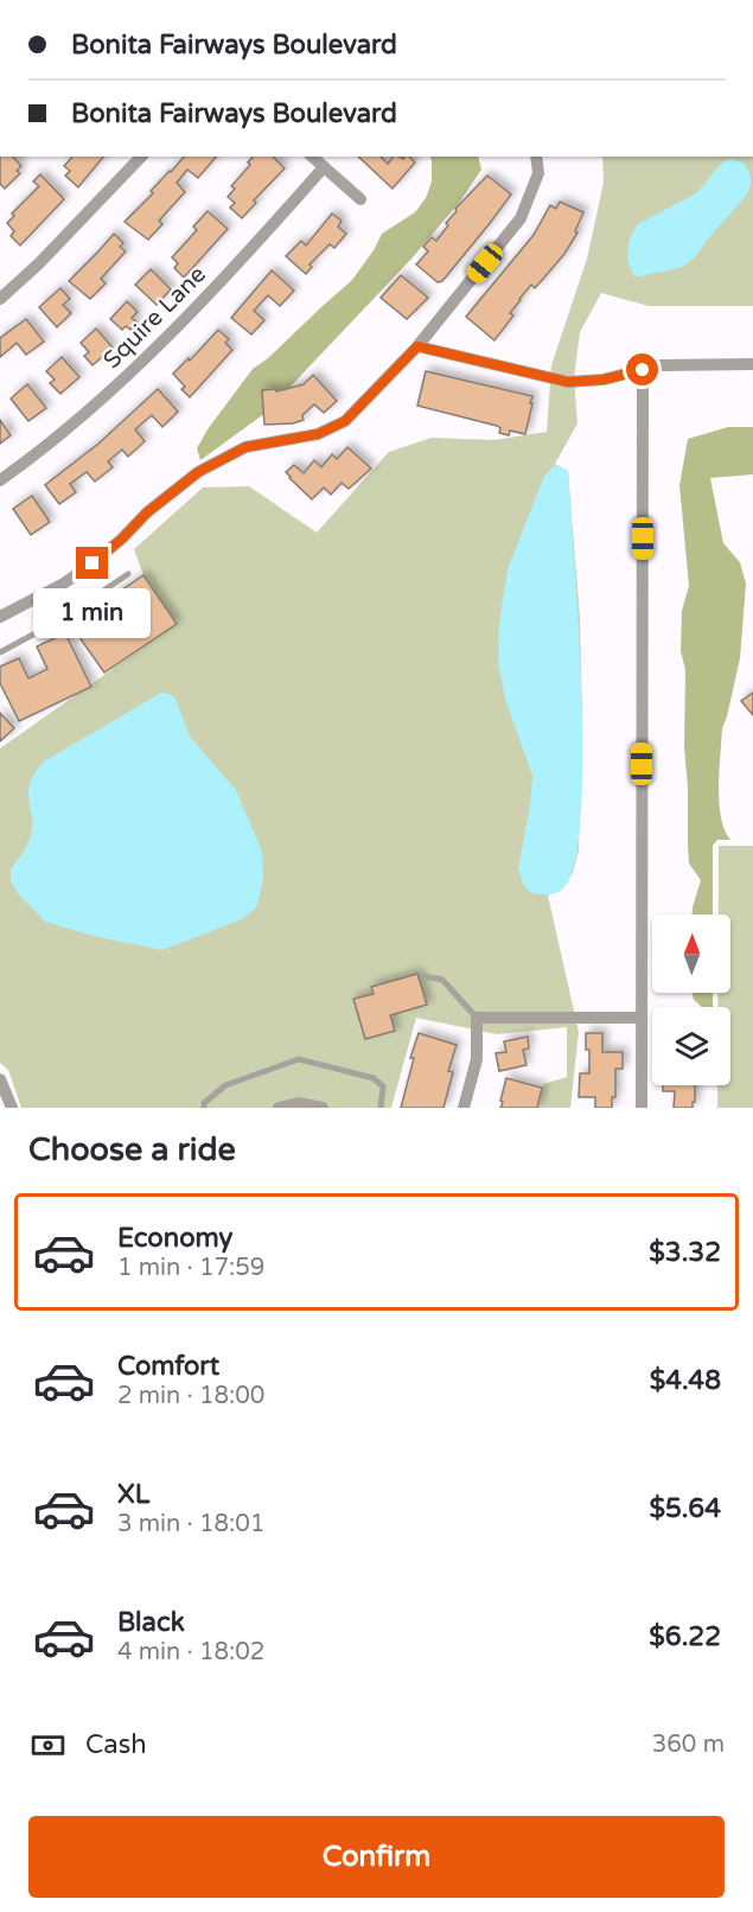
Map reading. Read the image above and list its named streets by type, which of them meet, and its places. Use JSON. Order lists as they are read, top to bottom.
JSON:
{
  "streets": {
    "street": ["Squire Lane"]
  },
  "north": "top",
  "page": {
    "banner": ["Bonita Fairways Boulevard", "Bonita Fairways Boulevard"],
    "bubble": "1 min",
    "heading": "Choose a ride",
    "list": [
      {
        "name": "Economy",
        "note": "1 min · 17:59",
        "value": "$3.32"
      },
      {
        "name": "Comfort",
        "note": "2 min · 18:00",
        "value": "$4.48"
      },
      {
        "name": "XL",
        "note": "3 min · 18:01",
        "value": "$5.64"
      },
      {
        "name": "Black",
        "note": "4 min · 18:02",
        "value": "$6.22"
      }
    ],
    "pay": ["Cash", "360 m"],
    "buttons": "Confirm"
  }
}
